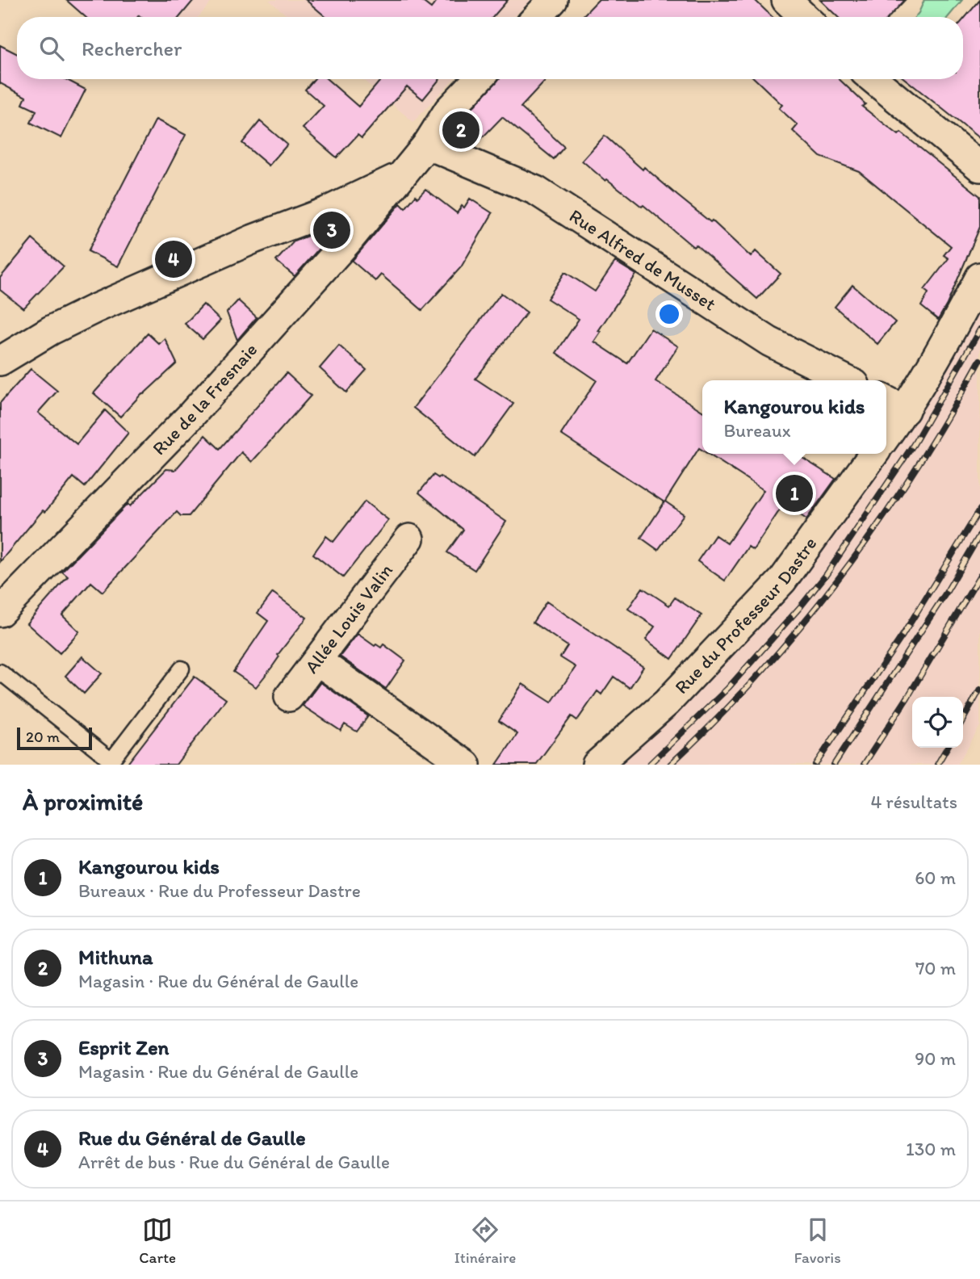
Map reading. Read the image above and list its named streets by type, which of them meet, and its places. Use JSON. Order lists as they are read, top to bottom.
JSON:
{
  "streets": {
    "street": [
      "Rue Alfred de Musset",
      "Rue de la Fresnaie",
      "Rue du Professeur Dastre",
      "Allée Louis Valin"
    ]
  },
  "crossings": [
    ["Rue Alfred de Musset", "Rue de la Fresnaie"]
  ],
  "scale_bar": "20 m",
  "page": {
    "search": "Rechercher",
    "pins": [
      "2",
      "3",
      "4",
      "1"
    ],
    "popup": ["Kangourou kids", "Bureaux"],
    "scale": "20 m",
    "heading": ["À proximité", "4 résultats"],
    "list": [
      {
        "mark": "1",
        "name": "Kangourou kids",
        "note": "Bureaux · Rue du Professeur Dastre",
        "value": "60 m"
      },
      {
        "mark": "2",
        "name": "Mithuna",
        "note": "Magasin · Rue du Général de Gaulle",
        "value": "70 m"
      },
      {
        "mark": "3",
        "name": "Esprit Zen",
        "note": "Magasin · Rue du Général de Gaulle",
        "value": "90 m"
      },
      {
        "mark": "4",
        "name": "Rue du Général de Gaulle",
        "note": "Arrêt de bus · Rue du Général de Gaulle",
        "value": "130 m"
      }
    ],
    "nav": ["Carte", "Itinéraire", "Favoris"]
  }
}
